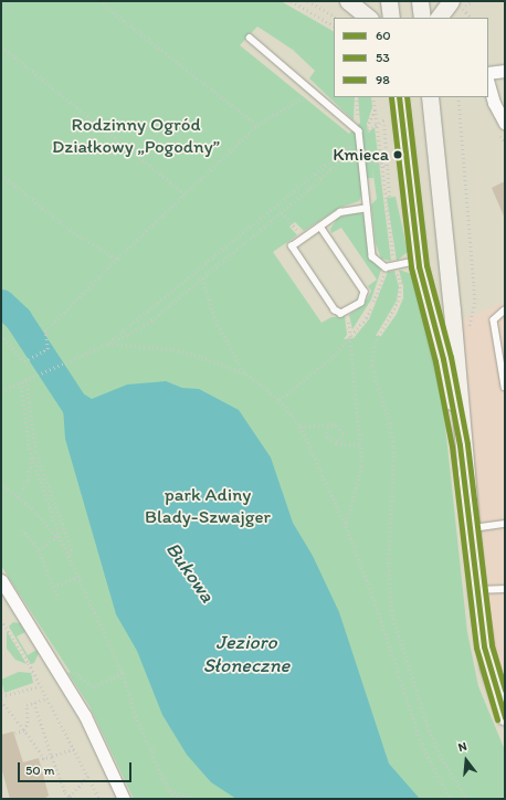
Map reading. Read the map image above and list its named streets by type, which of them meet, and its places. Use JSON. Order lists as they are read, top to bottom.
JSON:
{
  "water": ["Bukowa", "Jezioro Słoneczne"],
  "parks": ["Rodzinny Ogród Działkowy „Pogodny”", "park Adiny Blady-Szwajger"],
  "places": ["Kmieca"],
  "lines": ["transit line 60", "transit line 53", "transit line 98"],
  "legend": ["60", "53", "98"],
  "scale_bar": "50 m",
  "north": "top"
}
